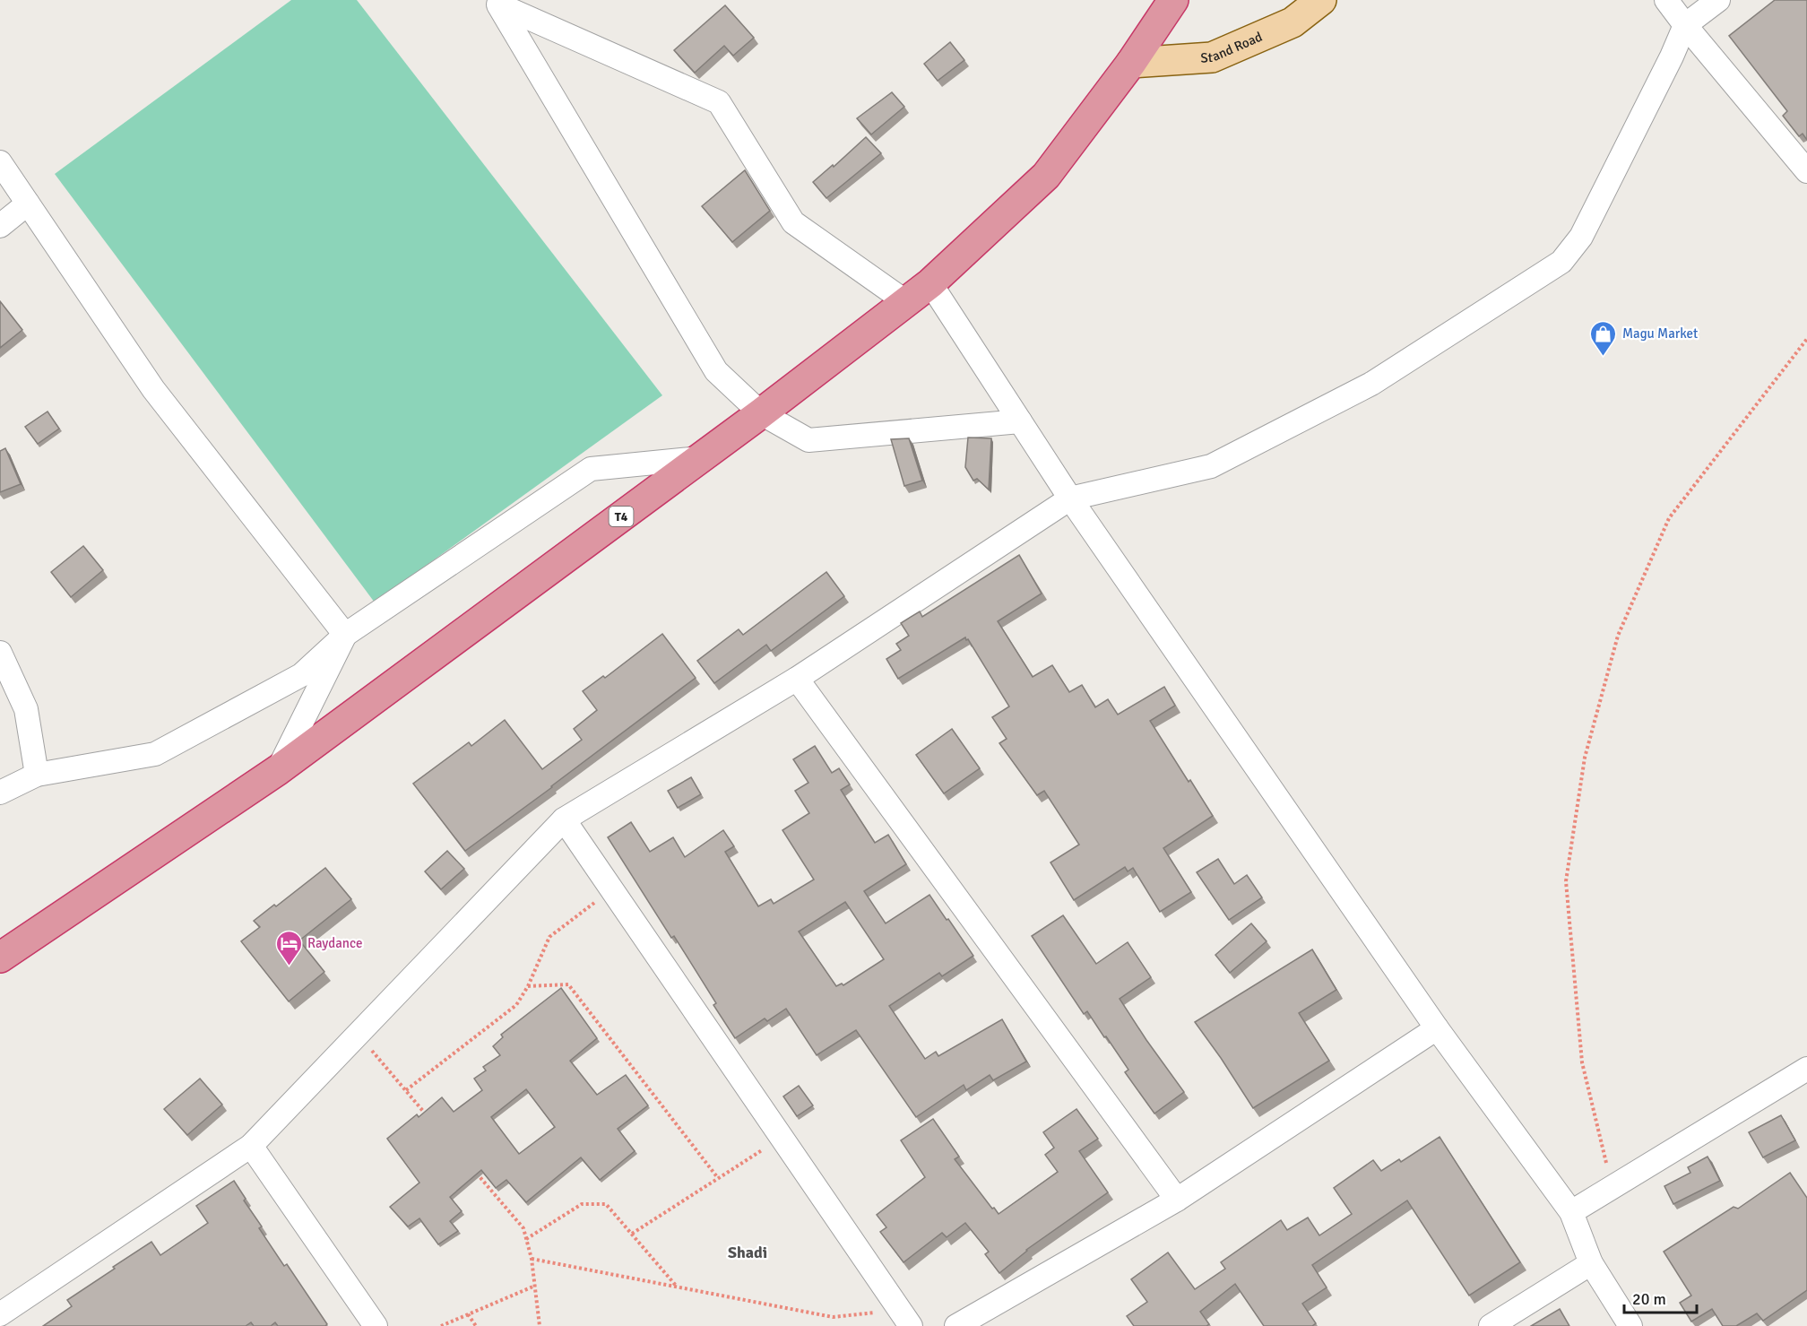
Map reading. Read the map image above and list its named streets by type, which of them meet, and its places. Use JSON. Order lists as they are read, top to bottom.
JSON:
{
  "streets": {
    "highway": ["T4"],
    "main road": ["Stand Road"]
  },
  "crossings": [
    ["Stand Road", "T4"]
  ],
  "districts": ["Shadi"],
  "places": {
    "shop": ["Magu Market"],
    "hotel": ["Raydance"]
  },
  "scale_bar": "20 m"
}
